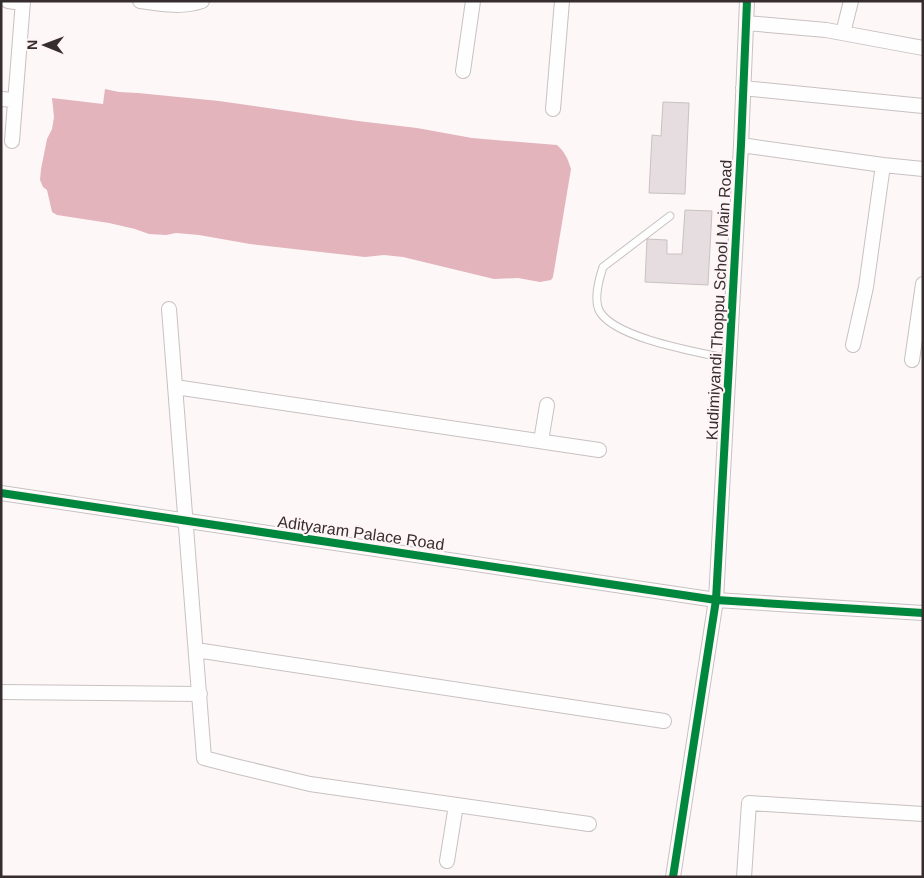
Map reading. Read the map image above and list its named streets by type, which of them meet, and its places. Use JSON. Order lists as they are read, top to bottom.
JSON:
{
  "streets": {
    "street": ["Kudimiyandi Thoppu School Main Road", "Adityaram Palace Road"]
  },
  "crossings": [
    ["Kudimiyandi Thoppu School Main Road", "Adityaram Palace Road"]
  ],
  "north": "left"
}
